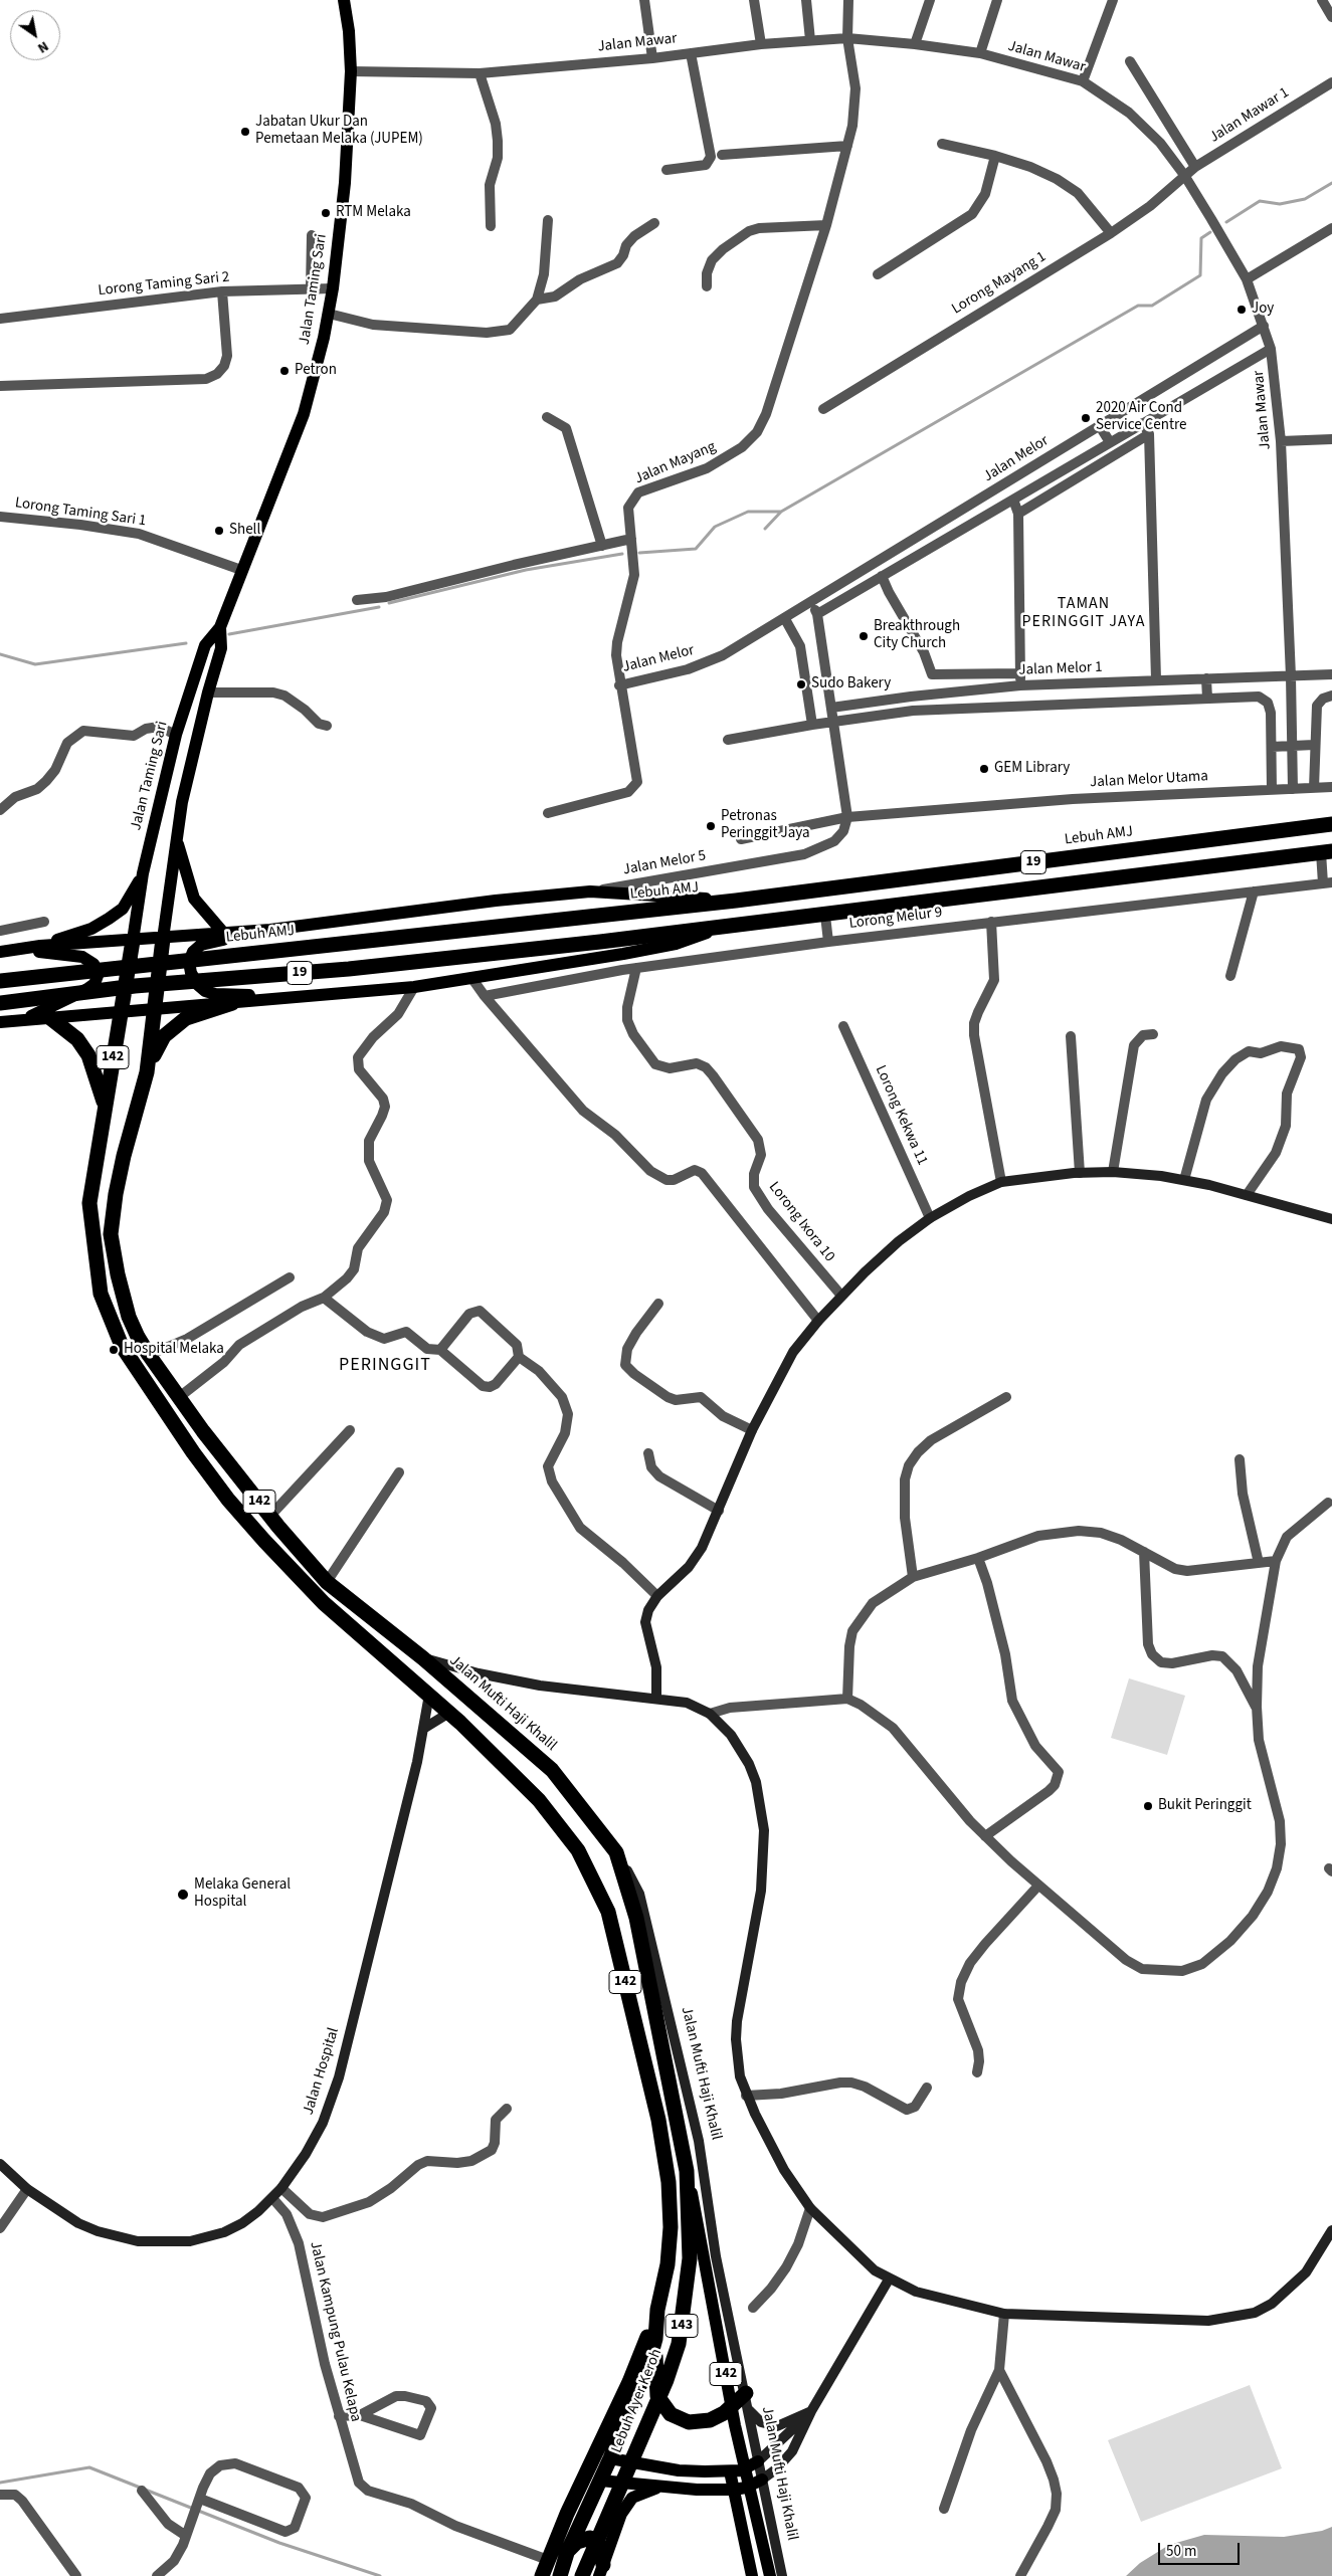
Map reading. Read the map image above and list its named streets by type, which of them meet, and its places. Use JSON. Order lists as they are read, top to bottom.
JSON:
{
  "streets": {
    "highway": [
      "Lebuh AMJ",
      "19",
      "142",
      "Jalan Mufti Haji Khalil",
      "143",
      "Lebuh Ayer Keroh"
    ],
    "main road": ["Jalan Taming Sari"],
    "street": [
      "Jalan Mawar",
      "Jalan Mawar 1",
      "Lorong Mayang 1",
      "Lorong Taming Sari 2",
      "Jalan Melor",
      "Jalan Mayang",
      "Lorong Taming Sari 1",
      "Jalan Melor 1",
      "Jalan Melor Utama",
      "Jalan Melor 5",
      "Lorong Melur 9",
      "Lorong Kekwa 11",
      "Lorong Ixora 10",
      "Jalan Hospital",
      "Jalan Kampung Pulau Kelapa"
    ]
  },
  "crossings": [
    ["Jalan Mawar", "Jalan Mawar 1"],
    ["Jalan Mawar", "Lorong Mayang 1"],
    ["Jalan Mawar", "Jalan Taming Sari"],
    ["Jalan Mawar", "Jalan Melor"],
    ["Jalan Mawar", "Jalan Mayang"],
    ["Jalan Mawar", "Jalan Melor 1"],
    ["Jalan Mawar", "Jalan Melor Utama"],
    ["Jalan Mawar 1", "Lorong Mayang 1"],
    ["Lorong Taming Sari 2", "Jalan Taming Sari"],
    ["Jalan Taming Sari", "Lorong Taming Sari 1"],
    ["Jalan Taming Sari", "142"],
    ["Jalan Taming Sari", "Jalan Mufti Haji Khalil"],
    ["Jalan Melor", "Jalan Mayang"],
    ["Jalan Melor Utama", "Jalan Melor 5"],
    ["Lorong Melur 9", "Lorong Ixora 10"],
    ["142", "Jalan Mufti Haji Khalil"],
    ["142", "Jalan Hospital"],
    ["142", "143"],
    ["142", "Lebuh Ayer Keroh"],
    ["Jalan Hospital", "Jalan Kampung Pulau Kelapa"],
    ["143", "Lebuh Ayer Keroh"],
    ["Jalan Kampung Pulau Kelapa", "Lebuh Ayer Keroh"]
  ],
  "districts": ["TAMAN PERINGGIT JAYA", "PERINGGIT"],
  "places": [
    "Jabatan Ukur Dan Pemetaan Melaka (JUPEM)",
    "RTM Melaka",
    "Joy",
    "Petron",
    "2020 Air Cond Service Centre",
    "Shell",
    "Breakthrough City Church",
    "Sudo Bakery",
    "GEM Library",
    "Petronas Peringgit Jaya",
    "Hospital Melaka",
    "Bukit Peringgit",
    "Melaka General Hospital"
  ],
  "scale_bar": "50 m",
  "north": "bottom right"
}
